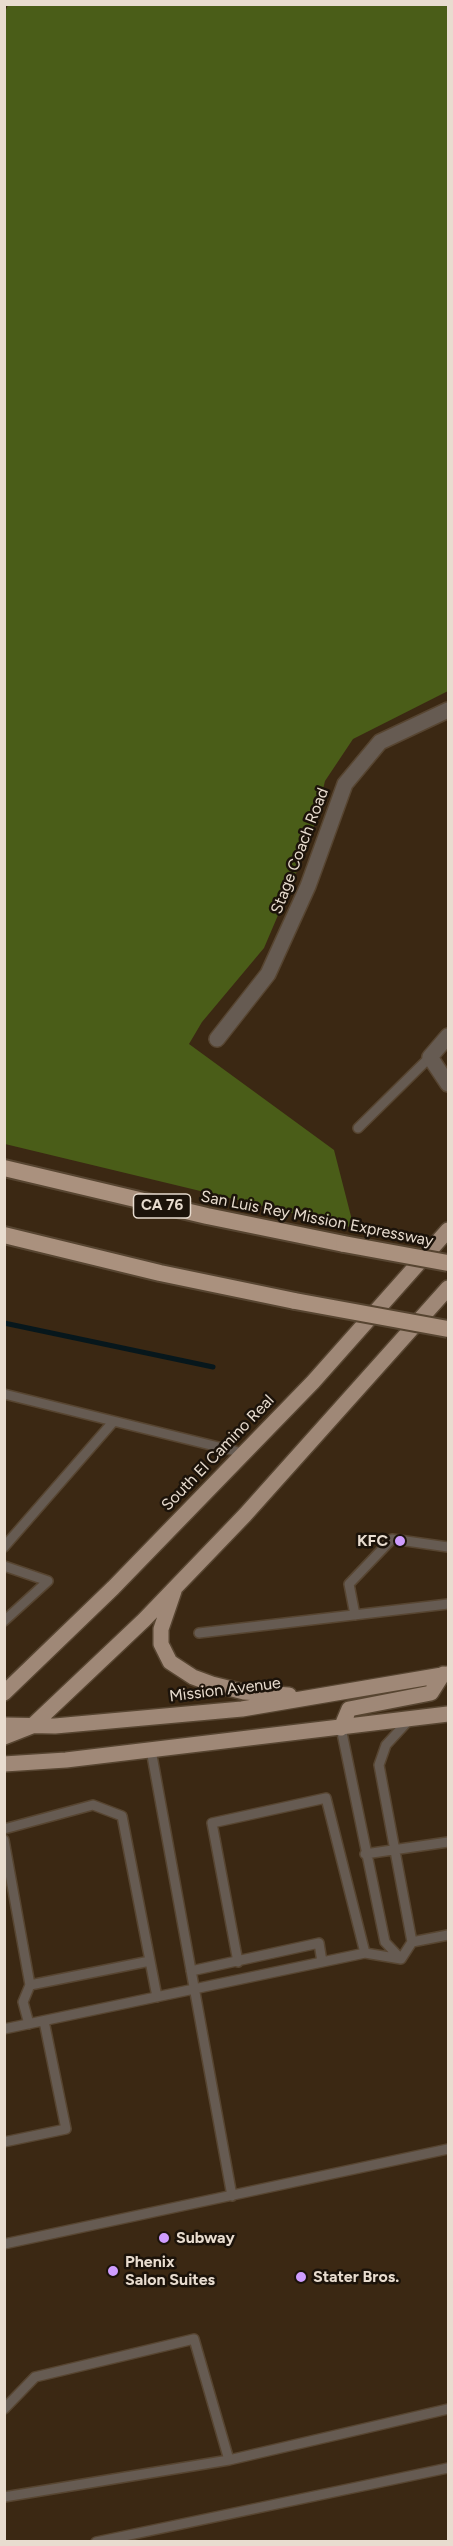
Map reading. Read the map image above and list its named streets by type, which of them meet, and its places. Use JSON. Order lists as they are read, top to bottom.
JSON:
{
  "streets": {
    "highway": ["CA 76", "San Luis Rey Mission Expressway"],
    "main road": ["South El Camino Real", "Mission Avenue"],
    "street": ["Stage Coach Road"]
  },
  "places": [
    "KFC",
    "Subway",
    "Phenix Salon Suites",
    "Stater Bros."
  ]
}
